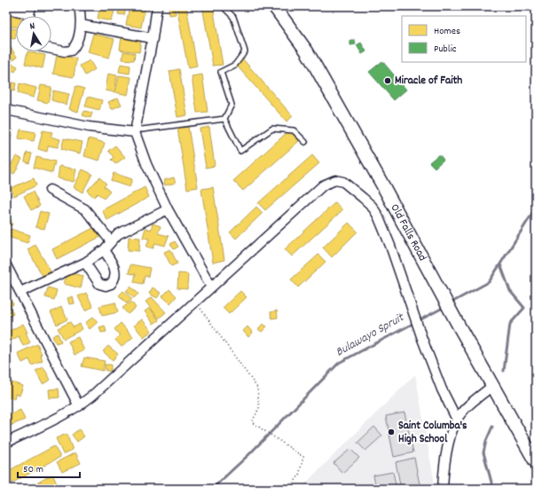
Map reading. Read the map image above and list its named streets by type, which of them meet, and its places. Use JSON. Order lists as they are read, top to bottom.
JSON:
{
  "streets": {
    "street": ["Old Falls Road"]
  },
  "water": ["Bulawayo Spruit"],
  "places": ["Miracle of Faith", "Saint Columba's High School"],
  "legend": ["Homes", "Public"],
  "scale_bar": "50 m",
  "north": "top"
}
